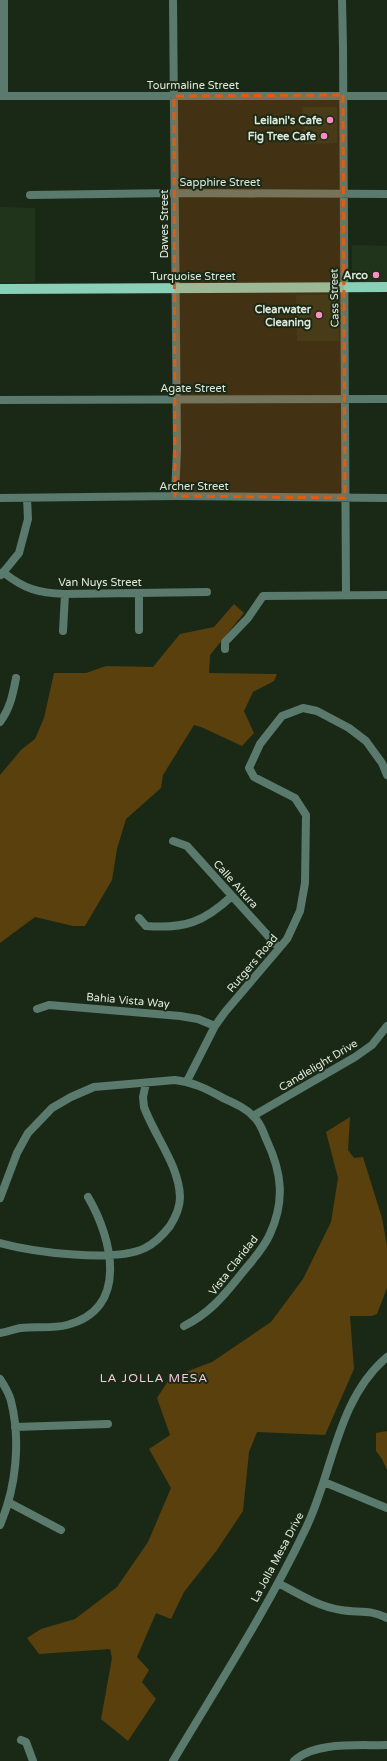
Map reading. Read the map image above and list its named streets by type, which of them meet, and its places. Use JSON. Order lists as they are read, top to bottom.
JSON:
{
  "streets": {
    "main road": ["Turquoise Street"],
    "street": [
      "Tourmaline Street",
      "Sapphire Street",
      "Dawes Street",
      "Cass Street",
      "Agate Street",
      "Archer Street",
      "Van Nuys Street",
      "Calle Altura",
      "Rutgers Road",
      "Bahia Vista Way",
      "Candlelight Drive",
      "Vista Claridad",
      "La Jolla Mesa Drive"
    ]
  },
  "crossings": [
    ["Tourmaline Street", "Dawes Street"],
    ["Tourmaline Street", "Cass Street"],
    ["Sapphire Street", "Dawes Street"],
    ["Sapphire Street", "Cass Street"],
    ["Dawes Street", "Turquoise Street"],
    ["Dawes Street", "Agate Street"],
    ["Dawes Street", "Archer Street"],
    ["Turquoise Street", "Cass Street"],
    ["Cass Street", "Agate Street"],
    ["Cass Street", "Archer Street"],
    ["Calle Altura", "Rutgers Road"],
    ["Rutgers Road", "Bahia Vista Way"],
    ["Rutgers Road", "Vista Claridad"],
    ["Candlelight Drive", "Vista Claridad"]
  ],
  "districts": ["LA JOLLA MESA"],
  "places": [
    "Leilani's Cafe",
    "Fig Tree Cafe",
    "Arco",
    "Clearwater Cleaning"
  ]
}
